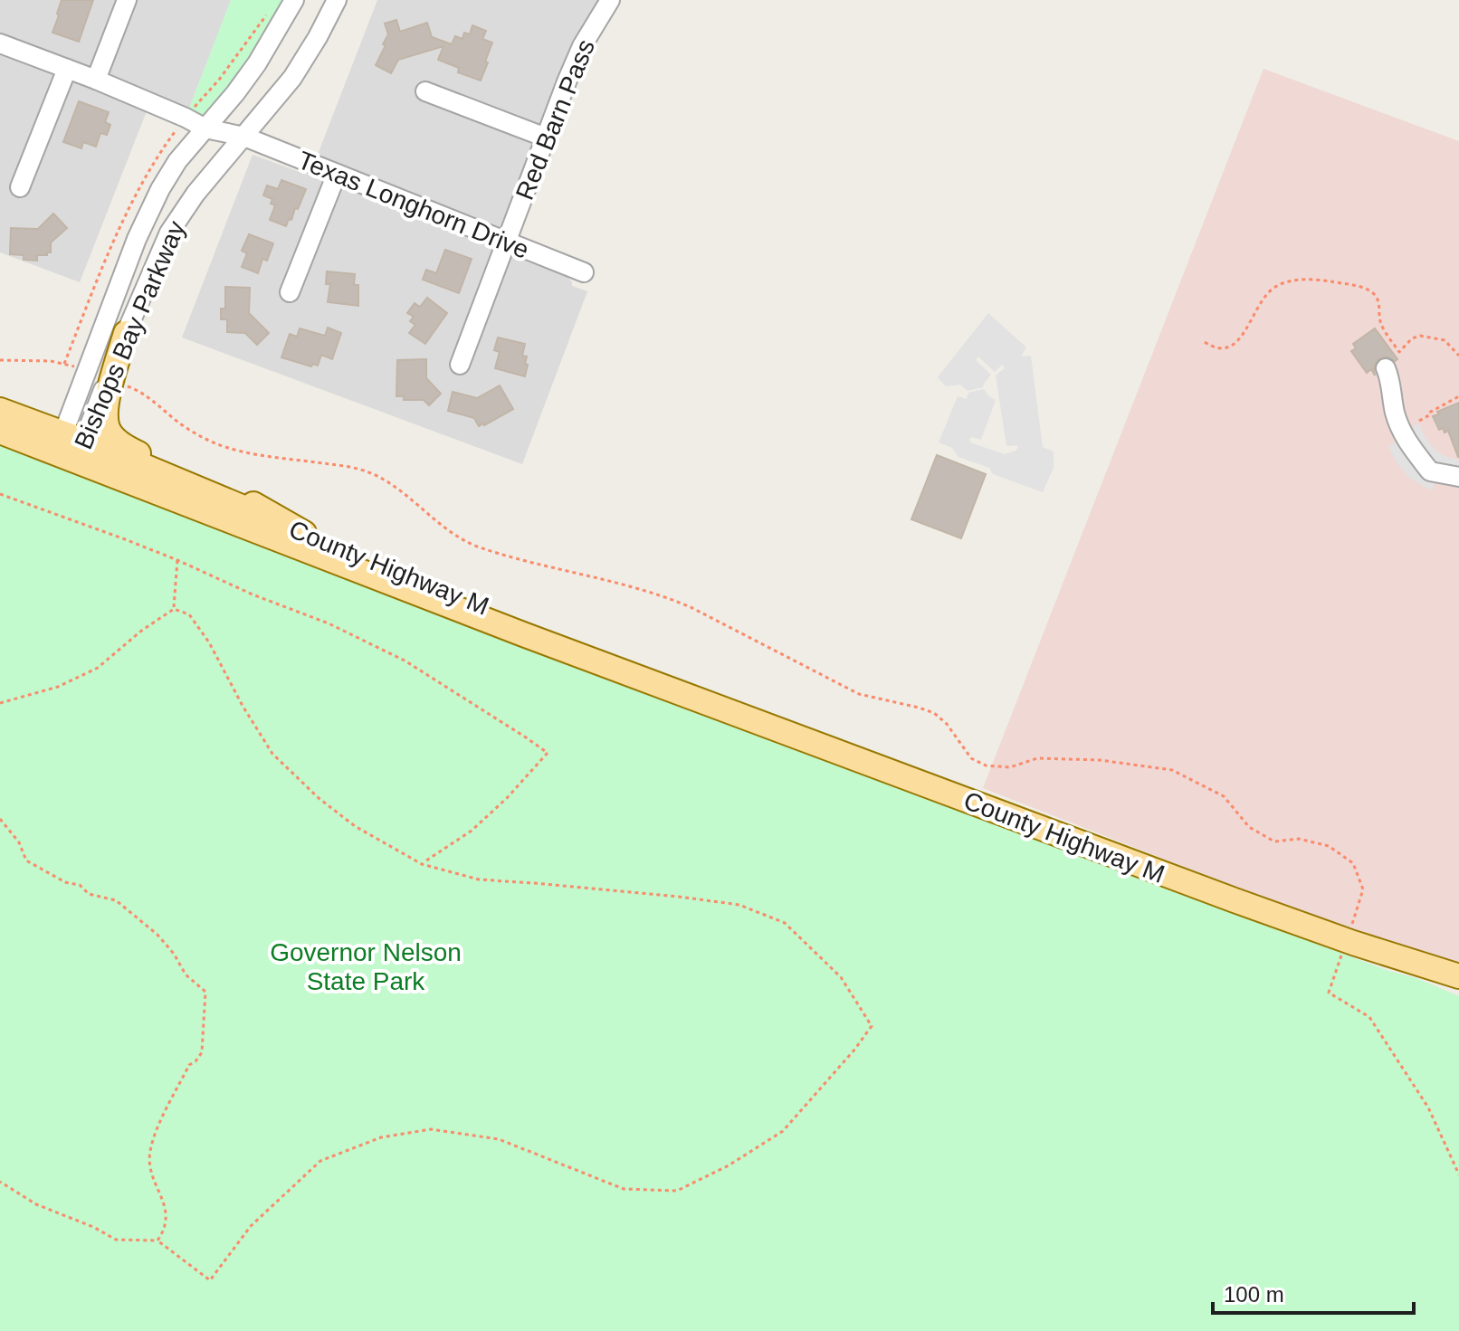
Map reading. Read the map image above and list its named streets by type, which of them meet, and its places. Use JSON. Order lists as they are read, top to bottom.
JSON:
{
  "streets": {
    "main road": ["County Highway M"],
    "street": ["Red Barn Pass", "Texas Longhorn Drive", "Bishops Bay Parkway"]
  },
  "crossings": [
    ["Red Barn Pass", "Texas Longhorn Drive"],
    ["Texas Longhorn Drive", "Bishops Bay Parkway"],
    ["Bishops Bay Parkway", "County Highway M"]
  ],
  "parks": ["Governor Nelson State Park"],
  "scale_bar": "100 m"
}
